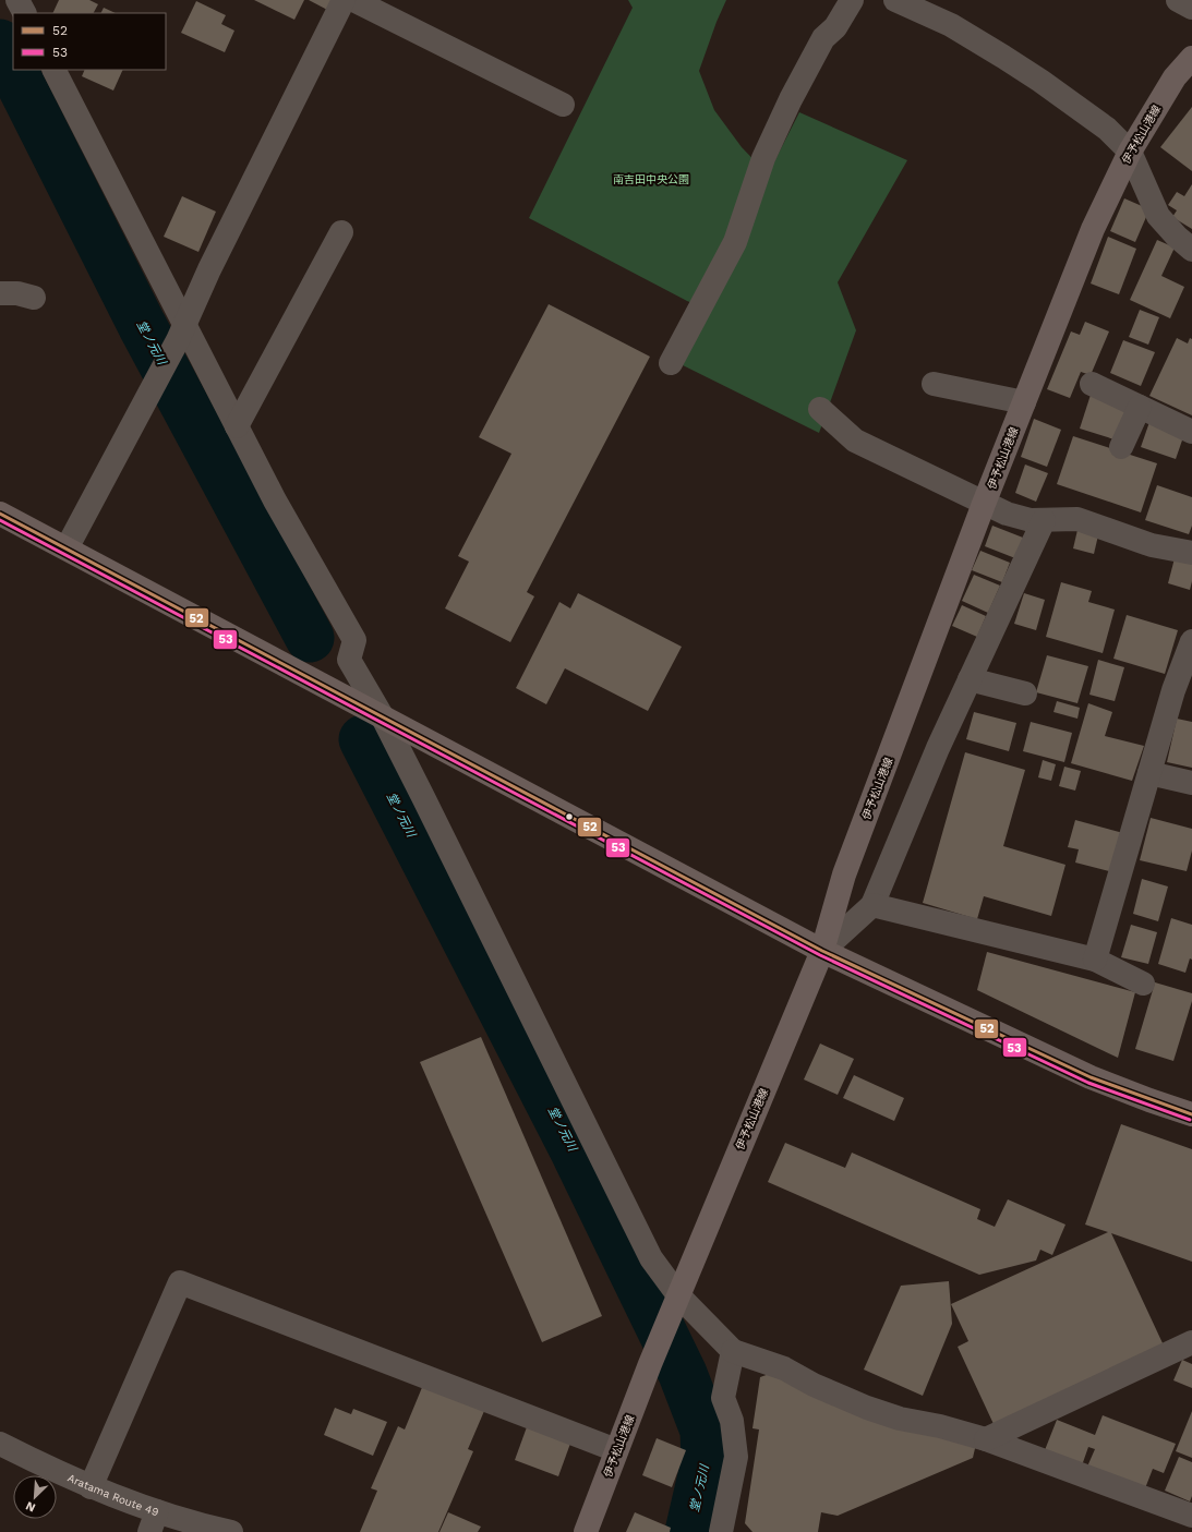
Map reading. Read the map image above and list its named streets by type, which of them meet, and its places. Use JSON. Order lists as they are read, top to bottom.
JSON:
{
  "streets": {
    "main road": ["伊予松山港線"],
    "street": ["Aratama Route 49"]
  },
  "water": ["堂ノ元川"],
  "parks": ["南吉田中央公園"],
  "lines": ["transit line 52", "transit line 53"],
  "legend": ["52", "53"],
  "north": "bottom left"
}
